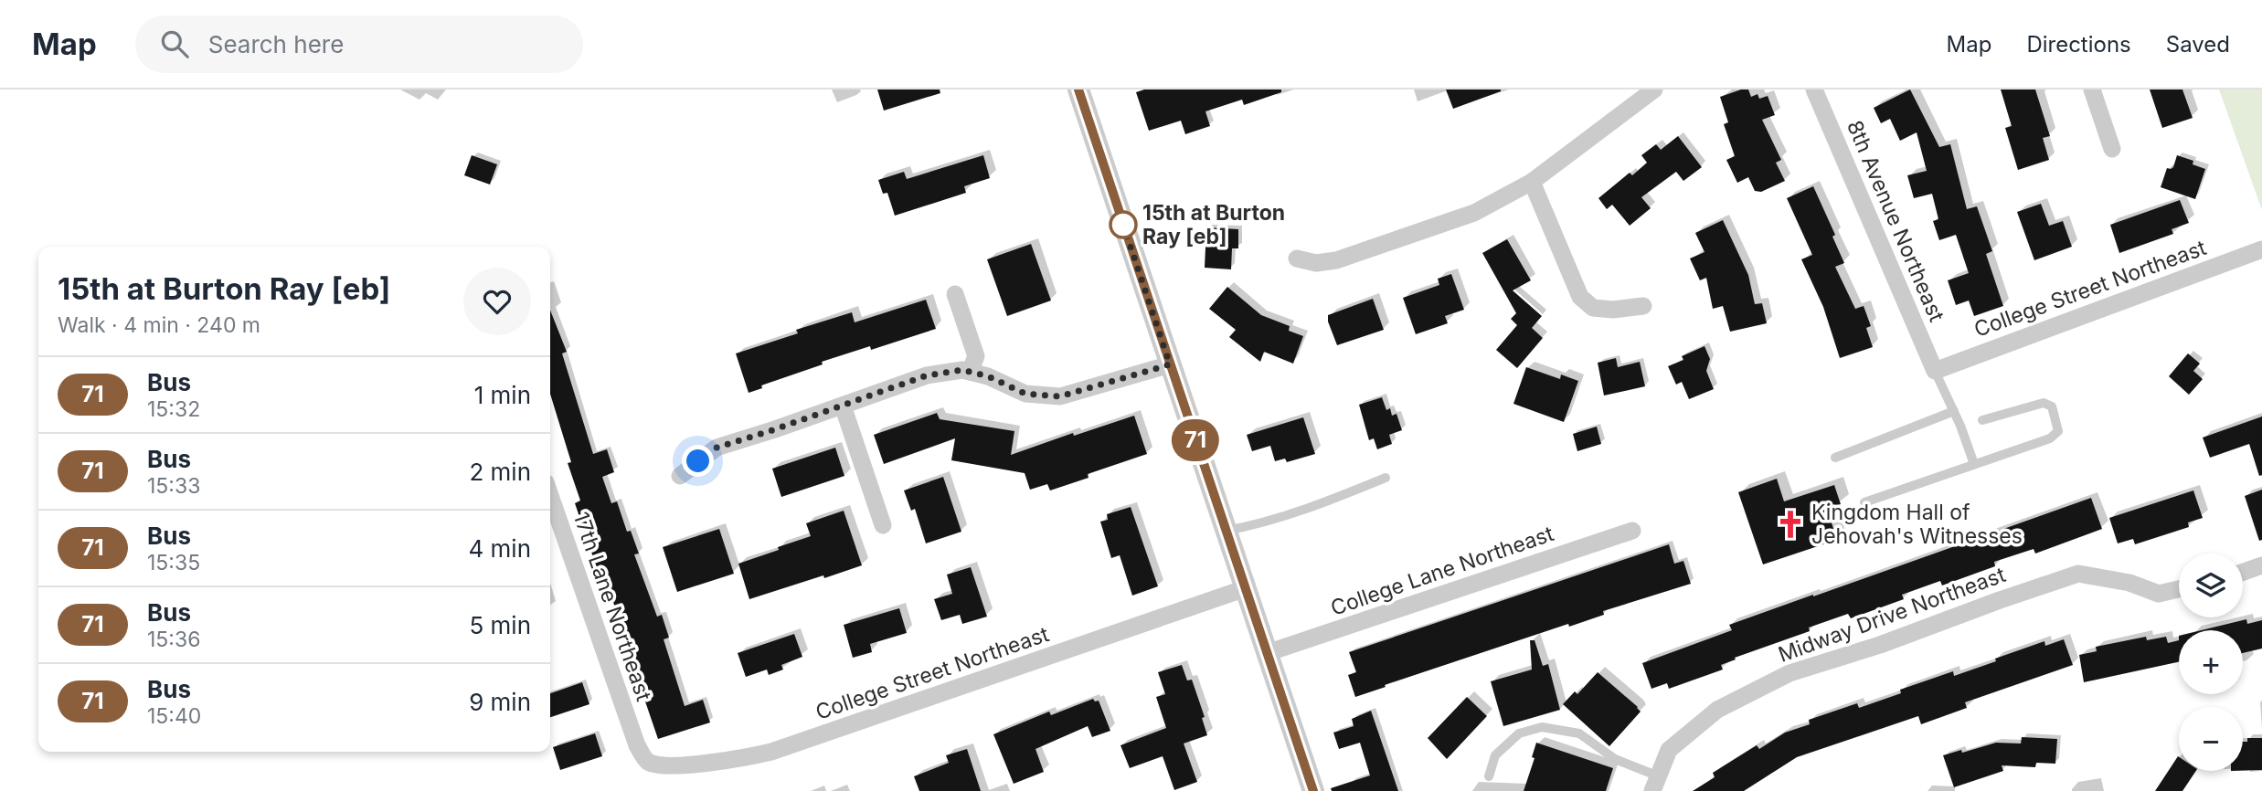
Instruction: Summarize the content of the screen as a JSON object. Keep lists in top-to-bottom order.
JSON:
{
  "streets": {
    "street": [
      "8th Avenue Northeast",
      "College Street Northeast",
      "College Lane Northeast",
      "17th Lane Northeast",
      "Midway Drive Northeast"
    ]
  },
  "crossings": [
    ["8th Avenue Northeast", "College Street Northeast"],
    ["College Street Northeast", "17th Lane Northeast"]
  ],
  "places": {
    "other": ["15th at Burton Ray [eb]"],
    "church": ["Kingdom Hall of Jehovah's Witnesses"]
  },
  "lines": ["bus line 71"],
  "page": {
    "header": "Map",
    "search": "Search here",
    "nav": ["Map", "Directions", "Saved"],
    "on_map": "71",
    "heading": ["15th at Burton Ray [eb]", "Walk · 4 min · 240 m"],
    "list": [
      {
        "mark": "71",
        "name": "Bus",
        "note": "15:32",
        "value": "1 min"
      },
      {
        "mark": "71",
        "name": "Bus",
        "note": "15:33",
        "value": "2 min"
      },
      {
        "mark": "71",
        "name": "Bus",
        "note": "15:35",
        "value": "4 min"
      },
      {
        "mark": "71",
        "name": "Bus",
        "note": "15:36",
        "value": "5 min"
      },
      {
        "mark": "71",
        "name": "Bus",
        "note": "15:40",
        "value": "9 min"
      }
    ],
    "map_buttons": ["+", "−"]
  }
}
